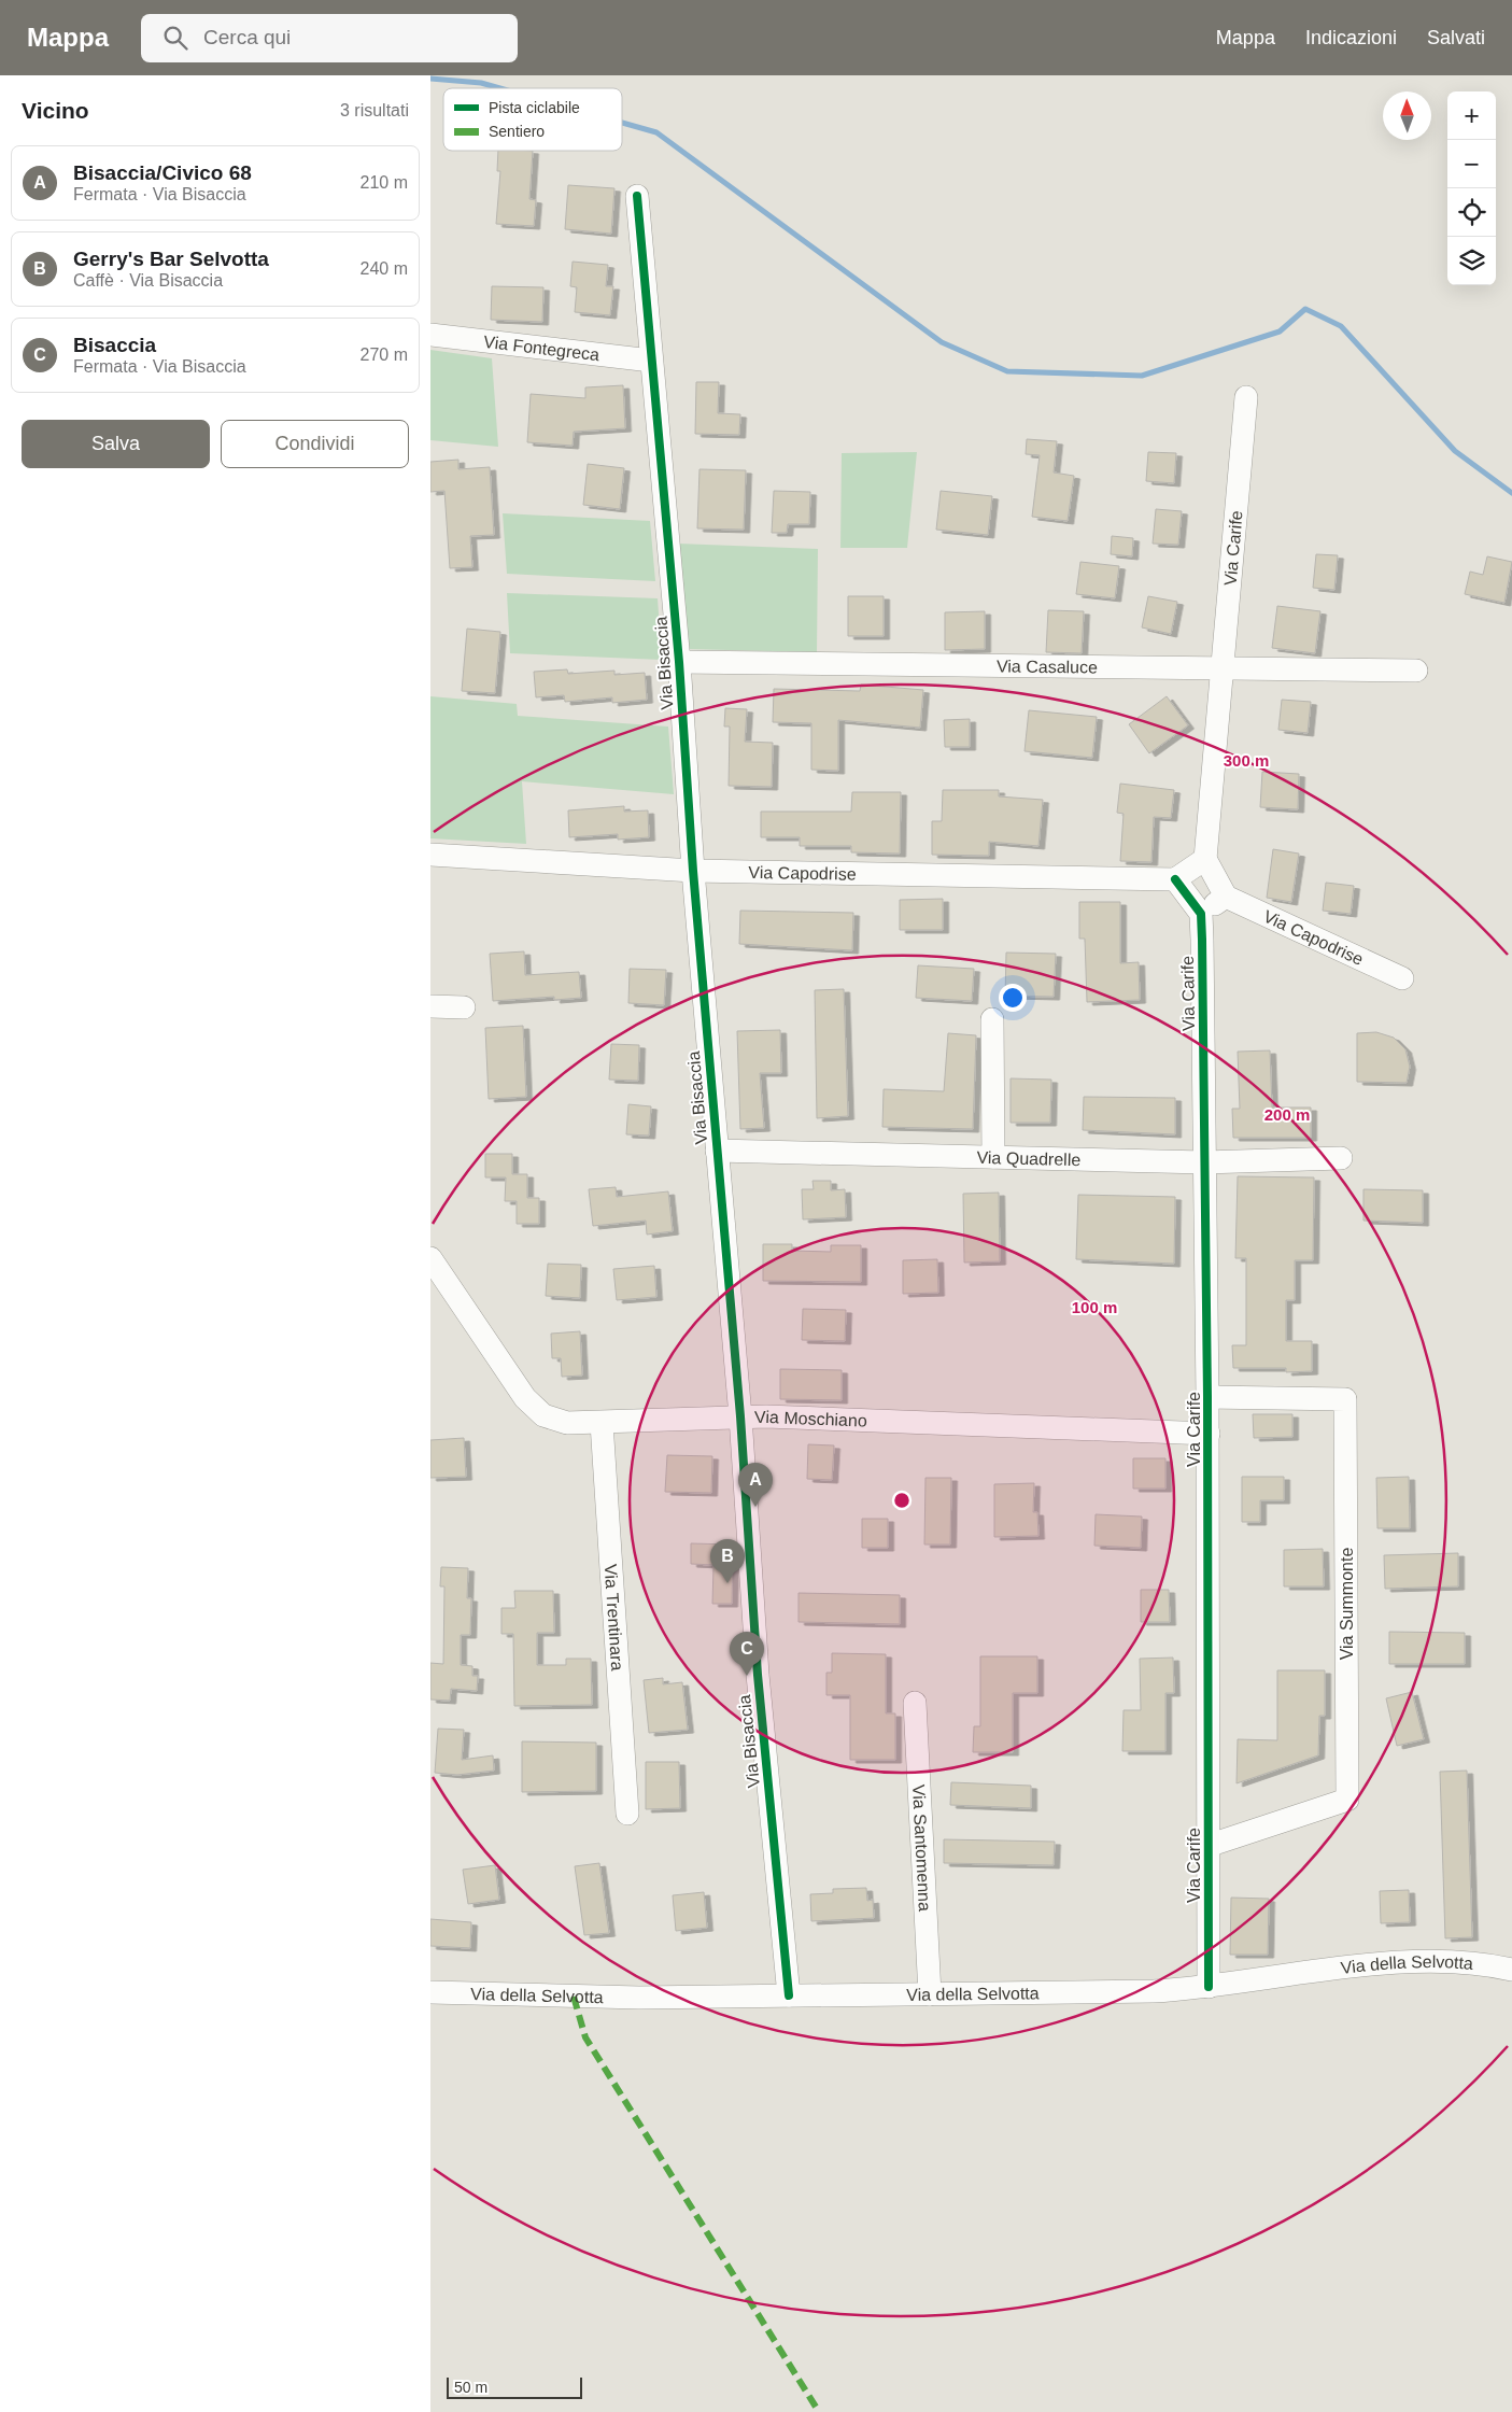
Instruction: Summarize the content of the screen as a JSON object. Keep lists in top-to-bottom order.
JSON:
{
  "streets": {
    "street": [
      "Via Fontegreca",
      "Via Carife",
      "Via Bisaccia",
      "Via Casaluce",
      "Via Capodrise",
      "Via Quadrelle",
      "Via Moschiano",
      "Via Summonte",
      "Via Trentinara",
      "Via Santomenna",
      "Via della Selvotta"
    ]
  },
  "crossings": [
    ["Via Fontegreca", "Via Bisaccia"],
    ["Via Carife", "Via Casaluce"],
    ["Via Carife", "Via Quadrelle"],
    ["Via Carife", "Via Moschiano"],
    ["Via Carife", "Via Summonte"],
    ["Via Carife", "Via della Selvotta"],
    ["Via Bisaccia", "Via Casaluce"],
    ["Via Bisaccia", "Via Capodrise"],
    ["Via Bisaccia", "Via Quadrelle"],
    ["Via Bisaccia", "Via Moschiano"],
    ["Via Bisaccia", "Via della Selvotta"],
    ["Via Moschiano", "Via Trentinara"],
    ["Via Santomenna", "Via della Selvotta"]
  ],
  "legend": ["Pista ciclabile", "Sentiero"],
  "scale_bar": "50 m",
  "north": "top",
  "page": {
    "header": "Mappa",
    "search": "Cerca qui",
    "nav": ["Mappa", "Indicazioni", "Salvati"],
    "heading": ["Vicino", "3 risultati"],
    "map_buttons": ["+", "−"],
    "list": [
      {
        "mark": "A",
        "name": "Bisaccia/Civico 68",
        "note": "Fermata · Via Bisaccia",
        "value": "210 m"
      },
      {
        "mark": "B",
        "name": "Gerry's Bar Selvotta",
        "note": "Caffè · Via Bisaccia",
        "value": "240 m"
      },
      {
        "mark": "C",
        "name": "Bisaccia",
        "note": "Fermata · Via Bisaccia",
        "value": "270 m"
      }
    ],
    "buttons": ["Salva", "Condividi"],
    "pins": ["A", "B", "C"],
    "scale": "50 m"
  },
  "rings": ["300 m", "200 m", "100 m"]
}
